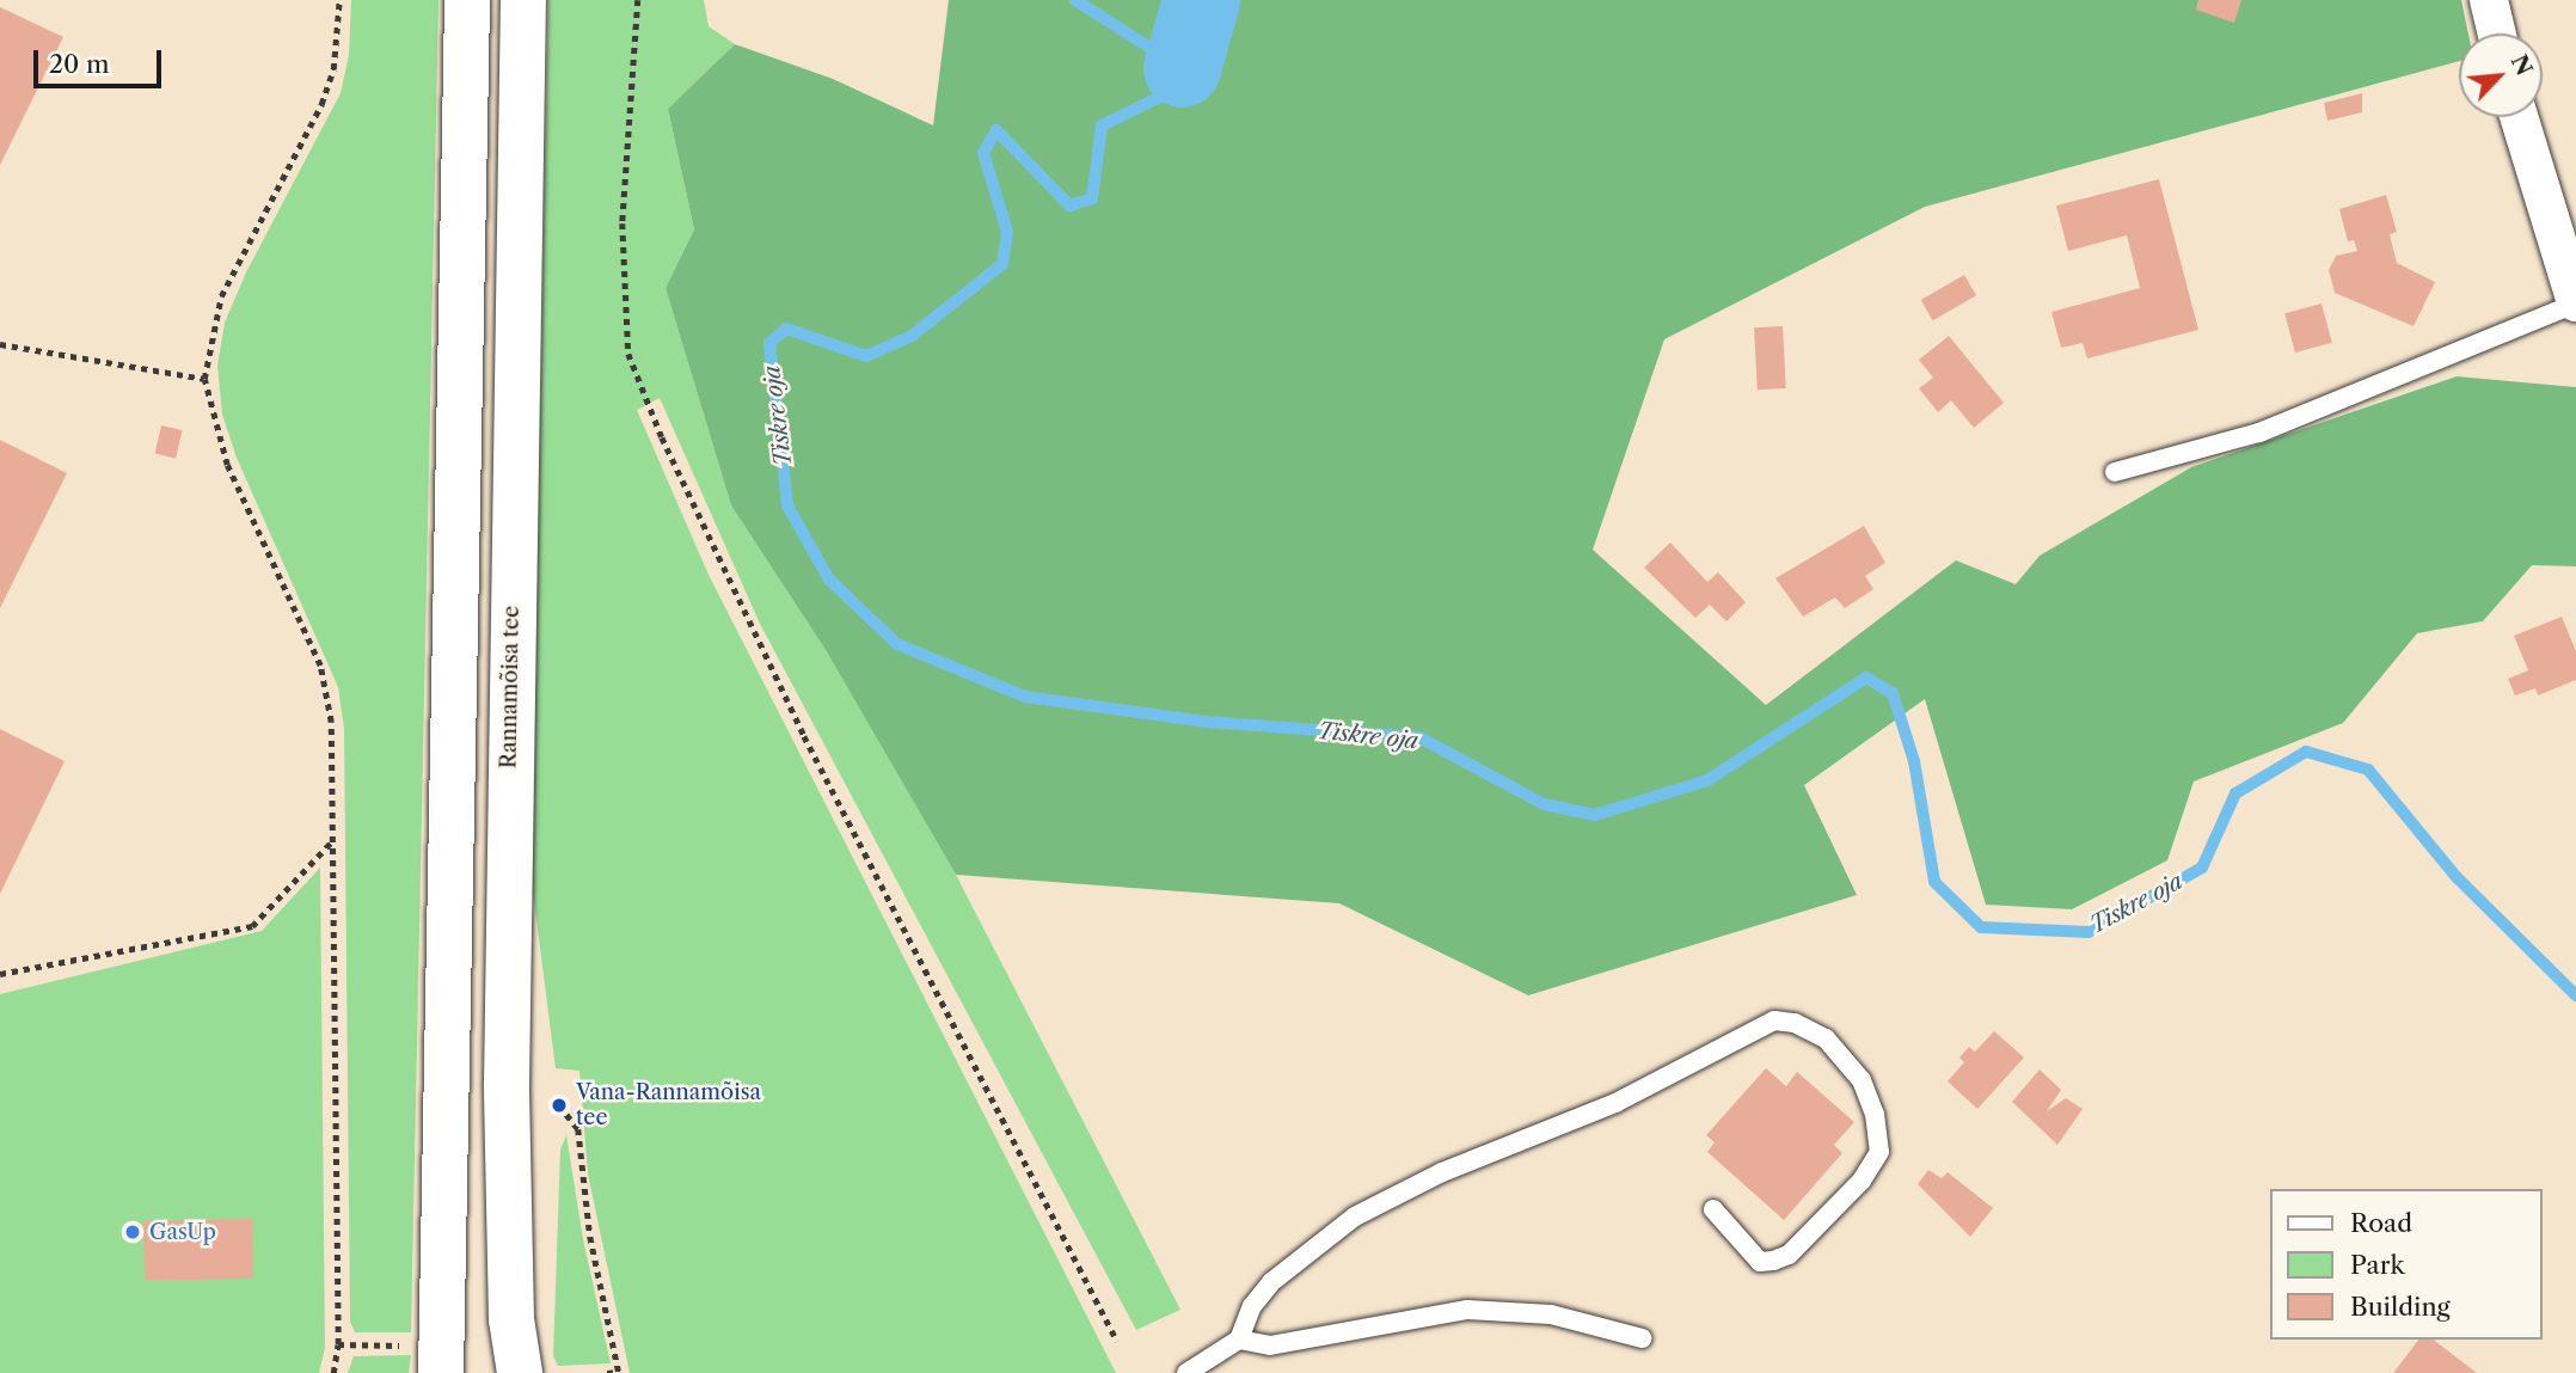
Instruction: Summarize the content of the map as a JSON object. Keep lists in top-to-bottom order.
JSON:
{
  "streets": {
    "street": ["Rannamõisa tee"]
  },
  "water": ["Tiskre oja"],
  "places": ["Vana-Rannamõisa tee", "GasUp"],
  "legend": ["Road", "Park", "Building"],
  "scale_bar": "20 m",
  "north": "top right"
}
